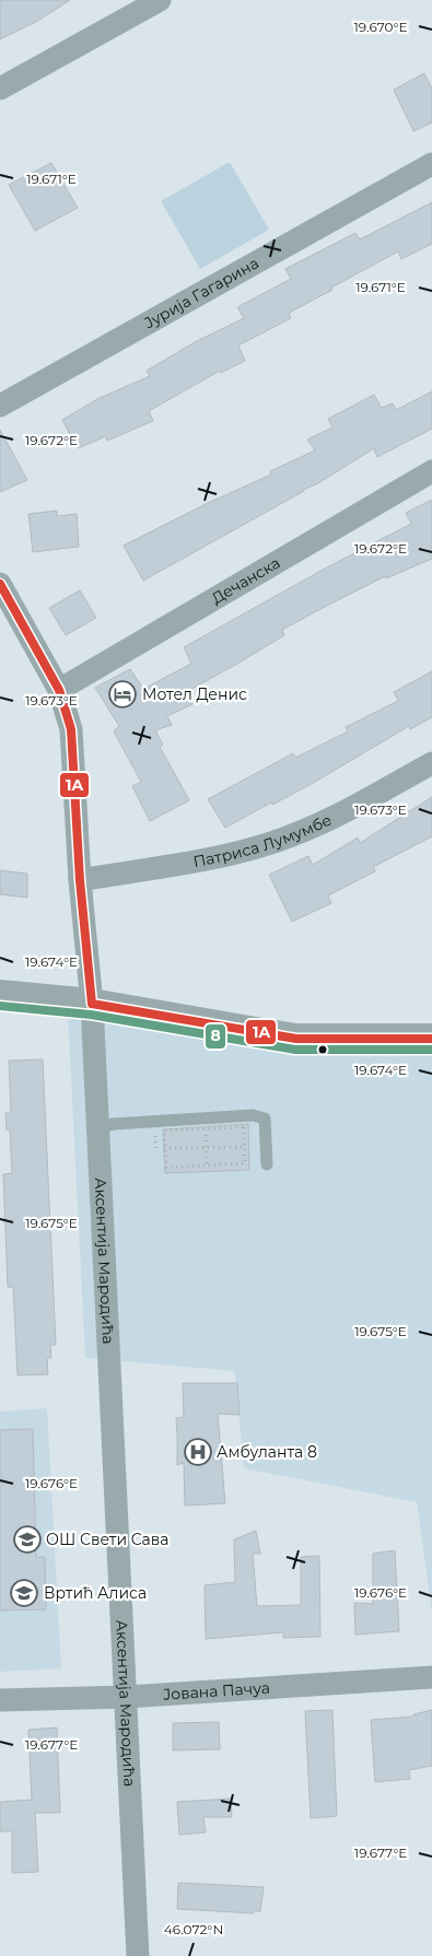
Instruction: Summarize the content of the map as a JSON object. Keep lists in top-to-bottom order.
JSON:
{
  "streets": {
    "street": [
      "Јурија Гагарина",
      "Дечанска",
      "Патриса Лумумбе",
      "Аксентија Мародића",
      "Јована Пачуа"
    ]
  },
  "crossings": [
    ["Дечанска", "Аксентија Мародића"],
    ["Патриса Лумумбе", "Аксентија Мародића"],
    ["Аксентија Мародића", "Јована Пачуа"]
  ],
  "places": {
    "hotel": ["Мотел Денис"],
    "hospital": ["Амбуланта 8"],
    "school or university": ["ОШ Свети Сава", "Вртић Алиса"]
  },
  "lines": ["transit line 1A", "transit line 8"],
  "coordinates": [
    "19.670°E",
    "19.671°E",
    "19.672°E",
    "19.673°E",
    "19.674°E",
    "19.675°E",
    "19.676°E",
    "19.677°E",
    "46.072°N"
  ]
}
